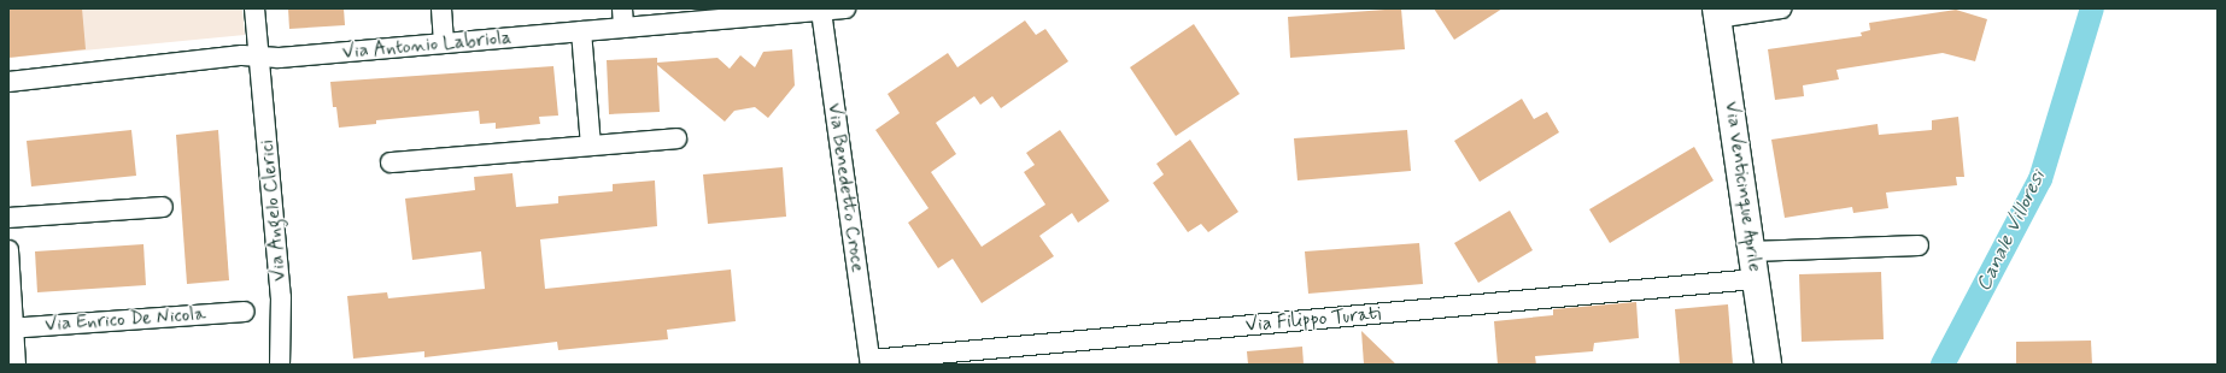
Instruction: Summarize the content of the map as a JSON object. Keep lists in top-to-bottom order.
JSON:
{
  "streets": {
    "street": [
      "Via Antonio Labriola",
      "Via Venticinque Aprile",
      "Via Benedetto Croce",
      "Via Angelo Clerici",
      "Via Enrico De Nicola",
      "Via Filippo Turati"
    ]
  },
  "crossings": [
    ["Via Antonio Labriola", "Via Benedetto Croce"],
    ["Via Antonio Labriola", "Via Angelo Clerici"],
    ["Via Venticinque Aprile", "Via Filippo Turati"],
    ["Via Benedetto Croce", "Via Filippo Turati"]
  ],
  "water": ["Canale Villoresi"]
}
